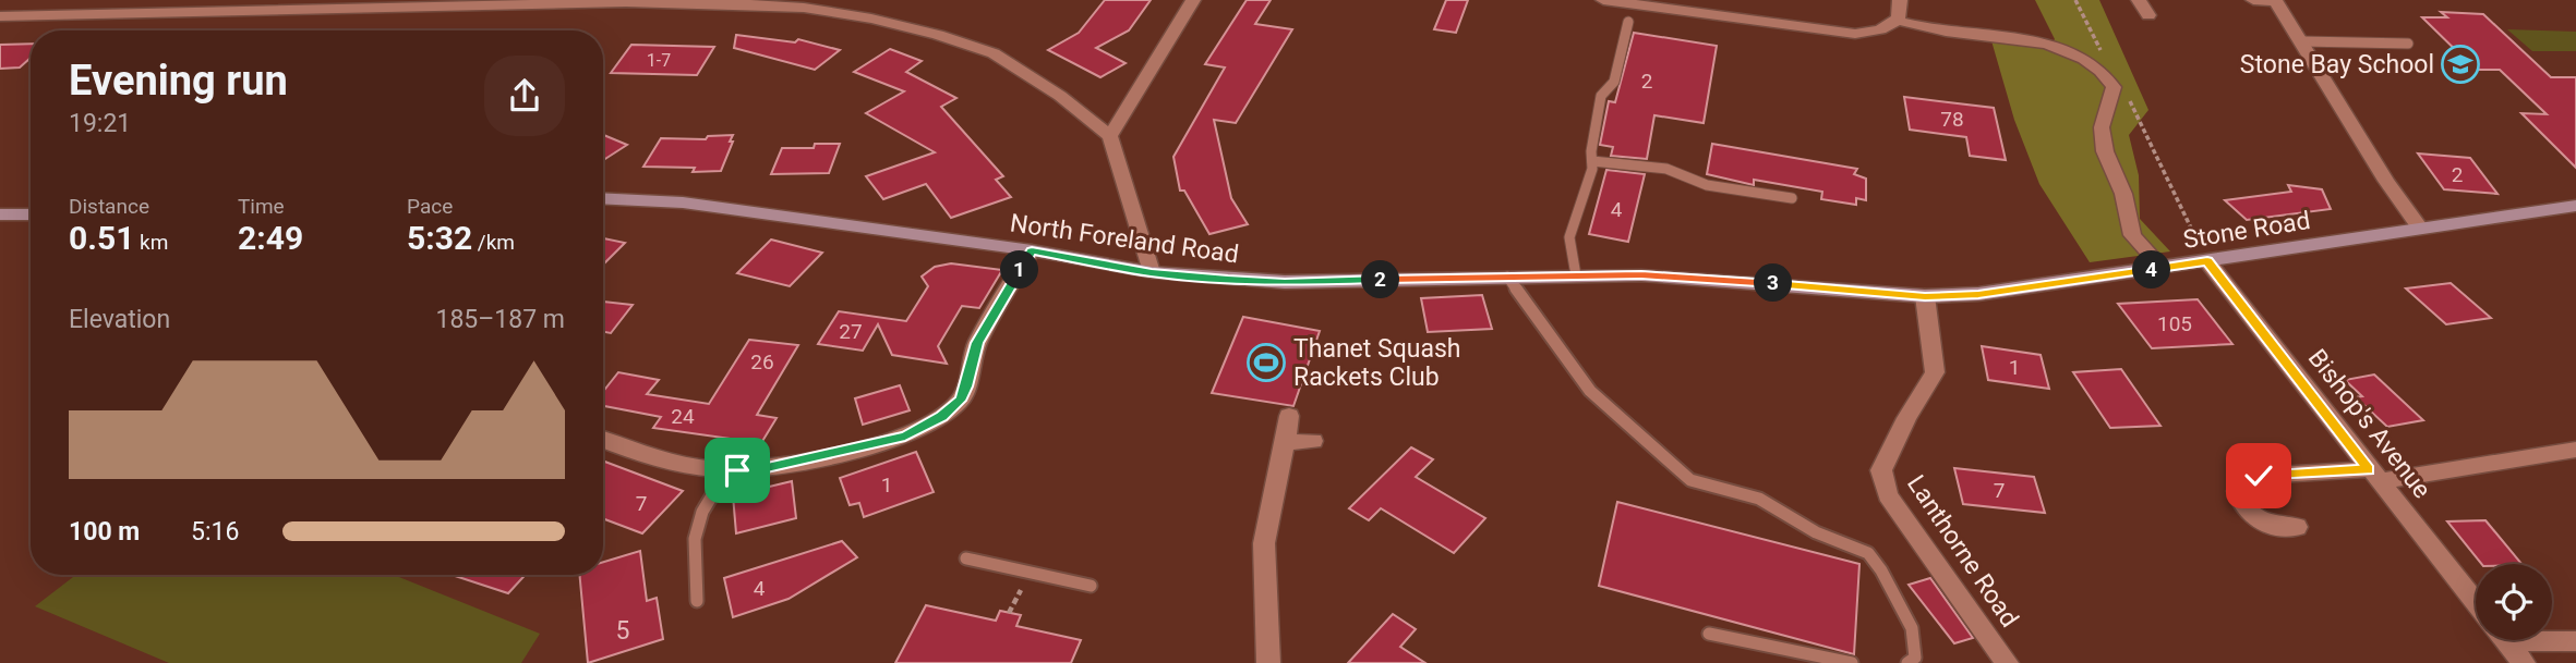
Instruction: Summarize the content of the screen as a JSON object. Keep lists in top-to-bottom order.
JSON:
{
  "streets": {
    "main road": ["Stone Road", "North Foreland Road"],
    "street": ["Bishop's Avenue", "Lanthorne Road"]
  },
  "crossings": [
    ["Stone Road", "North Foreland Road"],
    ["Stone Road", "Bishop's Avenue"],
    ["Stone Road", "Lanthorne Road"],
    ["North Foreland Road", "Lanthorne Road"]
  ],
  "places": {
    "school or university": ["Stone Bay School"],
    "sports": ["Thanet Squash Rackets Club"]
  },
  "house_numbers": [
    "1-7",
    "2",
    "78",
    "2",
    "4",
    "105",
    "27",
    "26",
    "1",
    "24",
    "1",
    "7",
    "7",
    "4",
    "5"
  ],
  "page": {
    "heading": ["Evening run", "19:21"],
    "stats": [
      ["Distance", "0.51 km"],
      ["Time", "2:49"],
      ["Pace", "5:32 /km"]
    ],
    "pins": [
      "1",
      "4",
      "2",
      "3"
    ],
    "chart": ["Elevation", "185–187 m"],
    "list": [
      {
        "name": "100 m",
        "note": "5:16"
      }
    ]
  }
}
